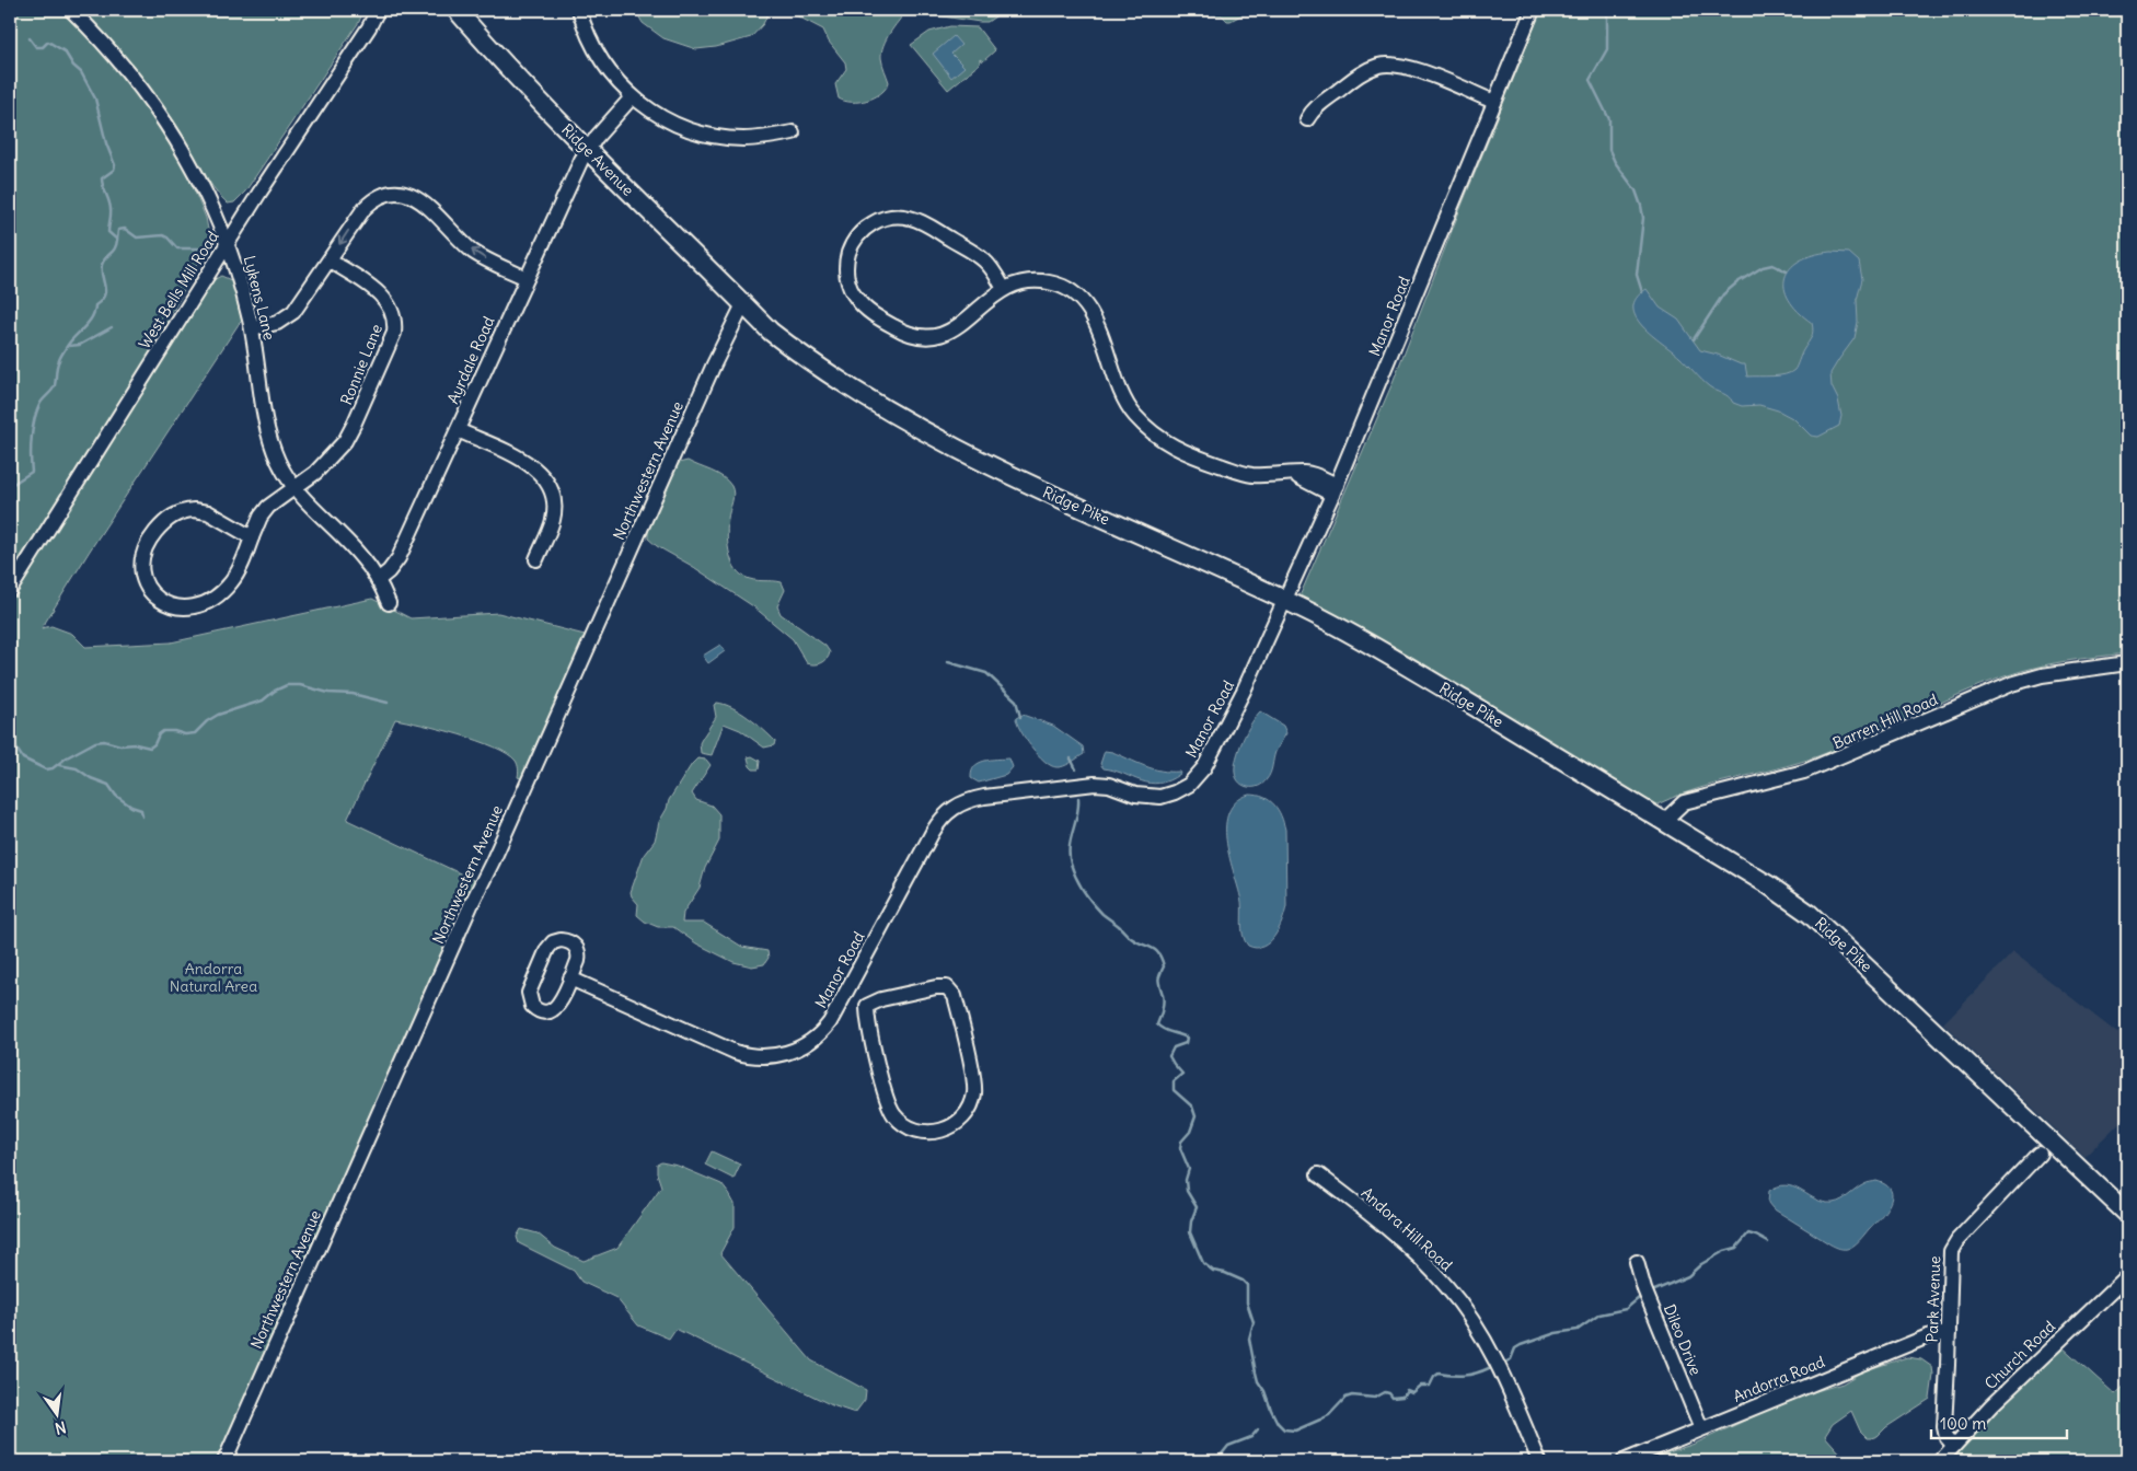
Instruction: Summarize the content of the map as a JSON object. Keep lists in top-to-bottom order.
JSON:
{
  "streets": {
    "main road": ["Ridge Avenue", "Ridge Pike"],
    "street": [
      "West Bells Mill Road",
      "Lykens Lane",
      "Manor Road",
      "Ayrdale Road",
      "Ronnie Lane",
      "Northwestern Avenue",
      "Barren Hill Road",
      "Andora Hill Road",
      "Park Avenue",
      "Dileo Drive",
      "Church Road",
      "Andorra Road"
    ]
  },
  "crossings": [
    ["Ridge Avenue", "Ayrdale Road"],
    ["Ridge Avenue", "Northwestern Avenue"],
    ["Ridge Avenue", "Ridge Pike"],
    ["West Bells Mill Road", "Lykens Lane"],
    ["Lykens Lane", "Ayrdale Road"],
    ["Lykens Lane", "Ronnie Lane"],
    ["Manor Road", "Ridge Pike"],
    ["Northwestern Avenue", "Ridge Pike"],
    ["Ridge Pike", "Barren Hill Road"],
    ["Park Avenue", "Church Road"],
    ["Park Avenue", "Andorra Road"],
    ["Dileo Drive", "Andorra Road"]
  ],
  "parks": ["Andorra Natural Area"],
  "scale_bar": "100 m",
  "north": "bottom"
}
